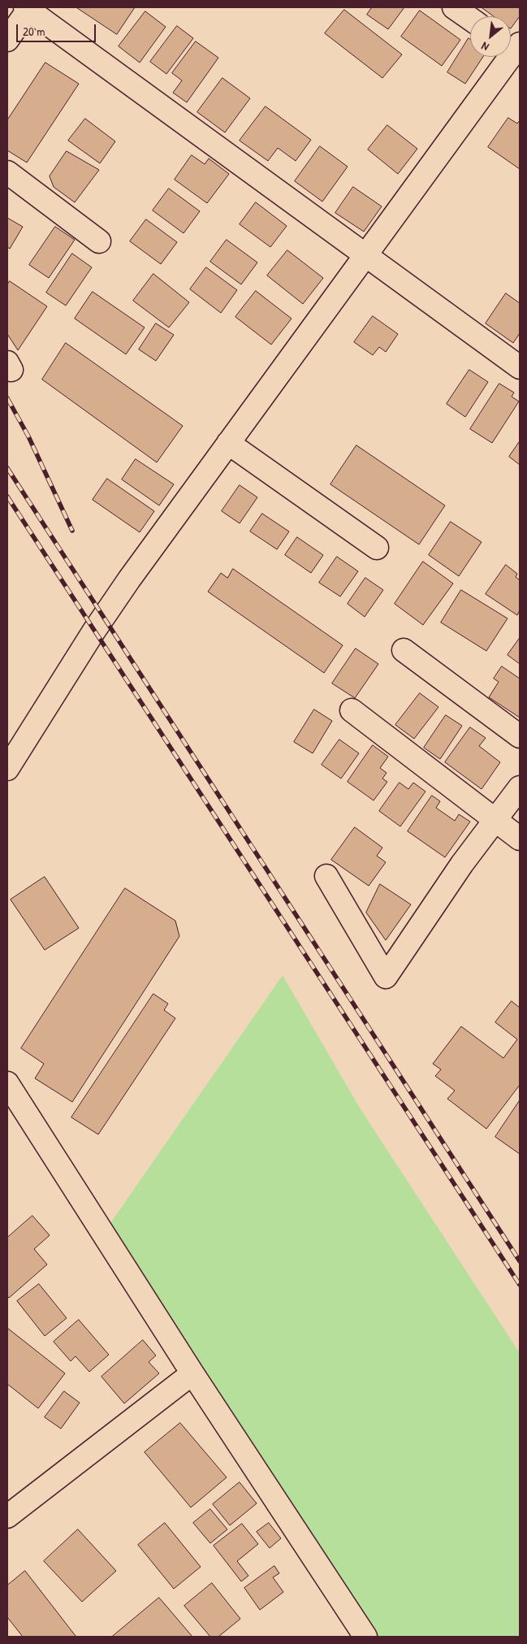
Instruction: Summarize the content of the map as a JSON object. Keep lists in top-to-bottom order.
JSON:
{
  "scale_bar": "20 m",
  "north": "bottom left"
}
